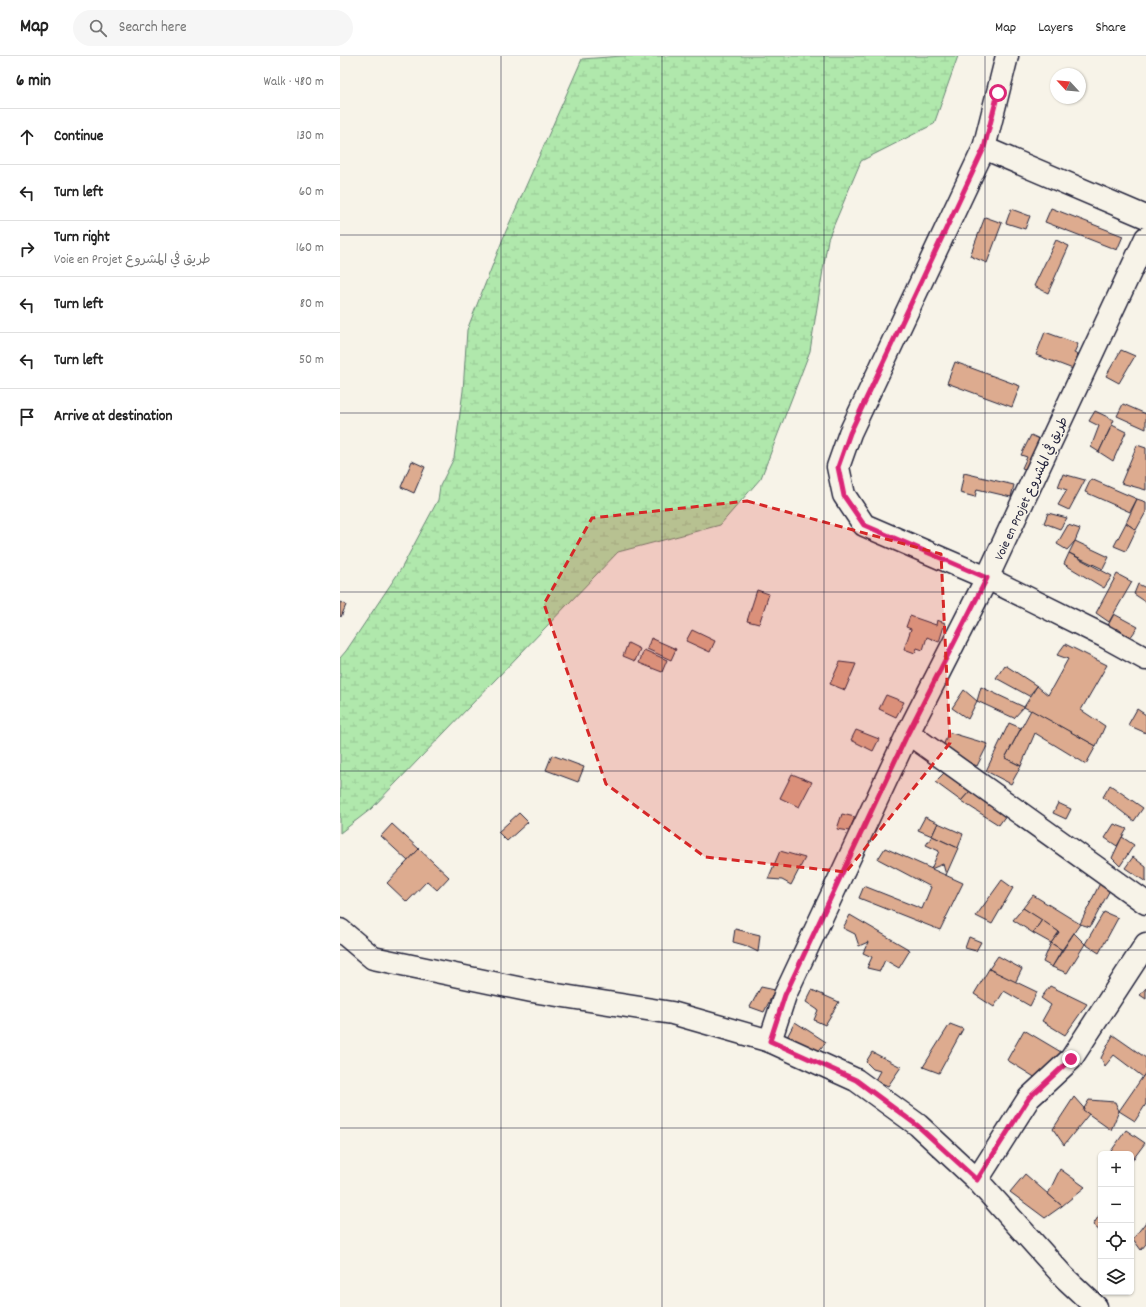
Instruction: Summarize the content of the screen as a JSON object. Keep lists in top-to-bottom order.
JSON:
{
  "streets": {
    "street": ["Voie en Projet طريق في المشروع"]
  },
  "north": "top left",
  "page": {
    "header": "Map",
    "search": "Search here",
    "nav": ["Map", "Layers", "Share"],
    "heading": ["6 min", "Walk · 480 m"],
    "list": [
      ["Continue", "130 m"],
      ["Turn left", "60 m"],
      ["Turn right", "Voie en Projet طريق في المشروع", "160 m"],
      ["Turn left", "80 m"],
      ["Turn left", "50 m"],
      "Arrive at destination"
    ],
    "map_buttons": ["+", "−"]
  }
}
